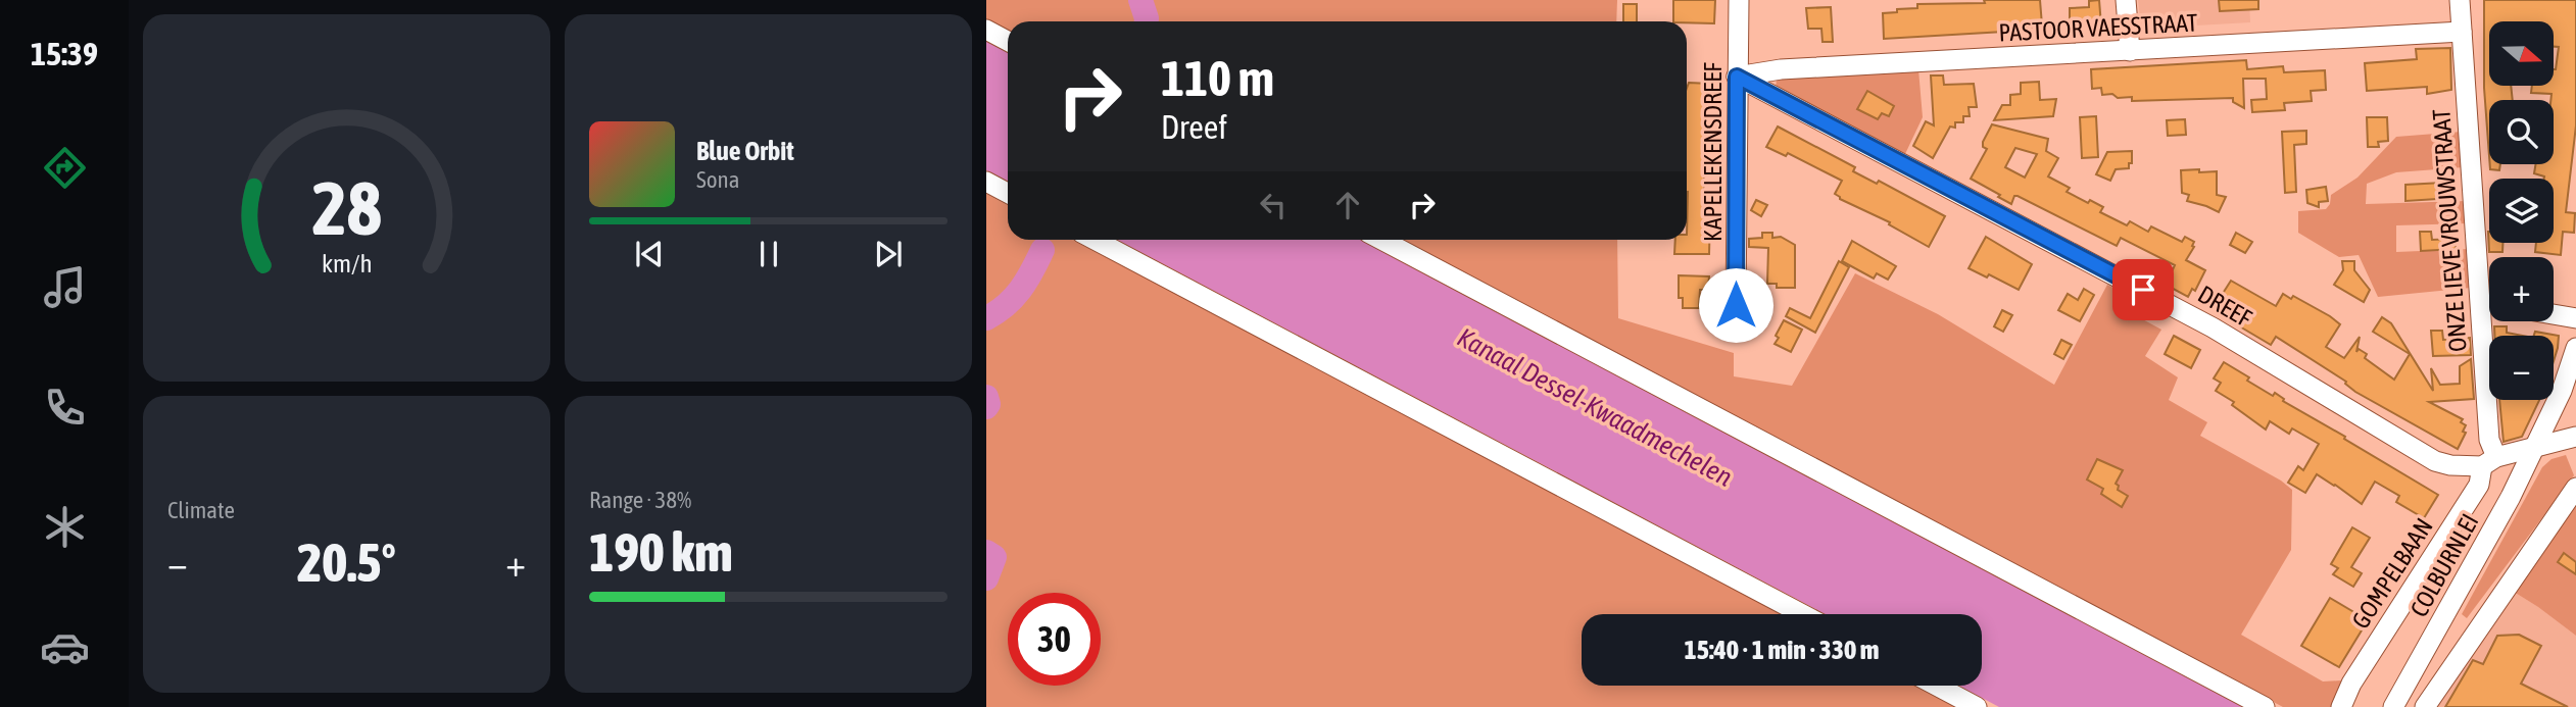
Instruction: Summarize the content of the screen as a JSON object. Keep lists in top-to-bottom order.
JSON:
{
  "streets": {
    "street": [
      "PASTOOR VAESSTRAAT",
      "KAPELLEKENSDREEF",
      "ONZE LIEVE VROUWSTRAAT",
      "DREEF",
      "COLBURNLEI",
      "GOMPELBAAN"
    ]
  },
  "crossings": [
    ["PASTOOR VAESSTRAAT", "KAPELLEKENSDREEF"],
    ["PASTOOR VAESSTRAAT", "ONZE LIEVE VROUWSTRAAT"],
    ["PASTOOR VAESSTRAAT", "DREEF"],
    ["KAPELLEKENSDREEF", "DREEF"],
    ["ONZE LIEVE VROUWSTRAAT", "DREEF"],
    ["ONZE LIEVE VROUWSTRAAT", "GOMPELBAAN"],
    ["DREEF", "COLBURNLEI"],
    ["DREEF", "GOMPELBAAN"]
  ],
  "water": ["Kanaal Dessel-Kwaadmechelen"],
  "north": "right",
  "page": {
    "tabs": "15:39",
    "map_buttons": ["+", "−"],
    "turn": ["110 m", "Dreef"],
    "song": ["Blue Orbit", "Sona"],
    "tile": [
      "Climate",
      ["Range · 38%", "190 km"]
    ],
    "heat": ["−", "20.5°", "+"],
    "limit": "30",
    "trip": "15:40 · 1 min · 330 m",
    "gauge": ["28", "km/h"]
  }
}
